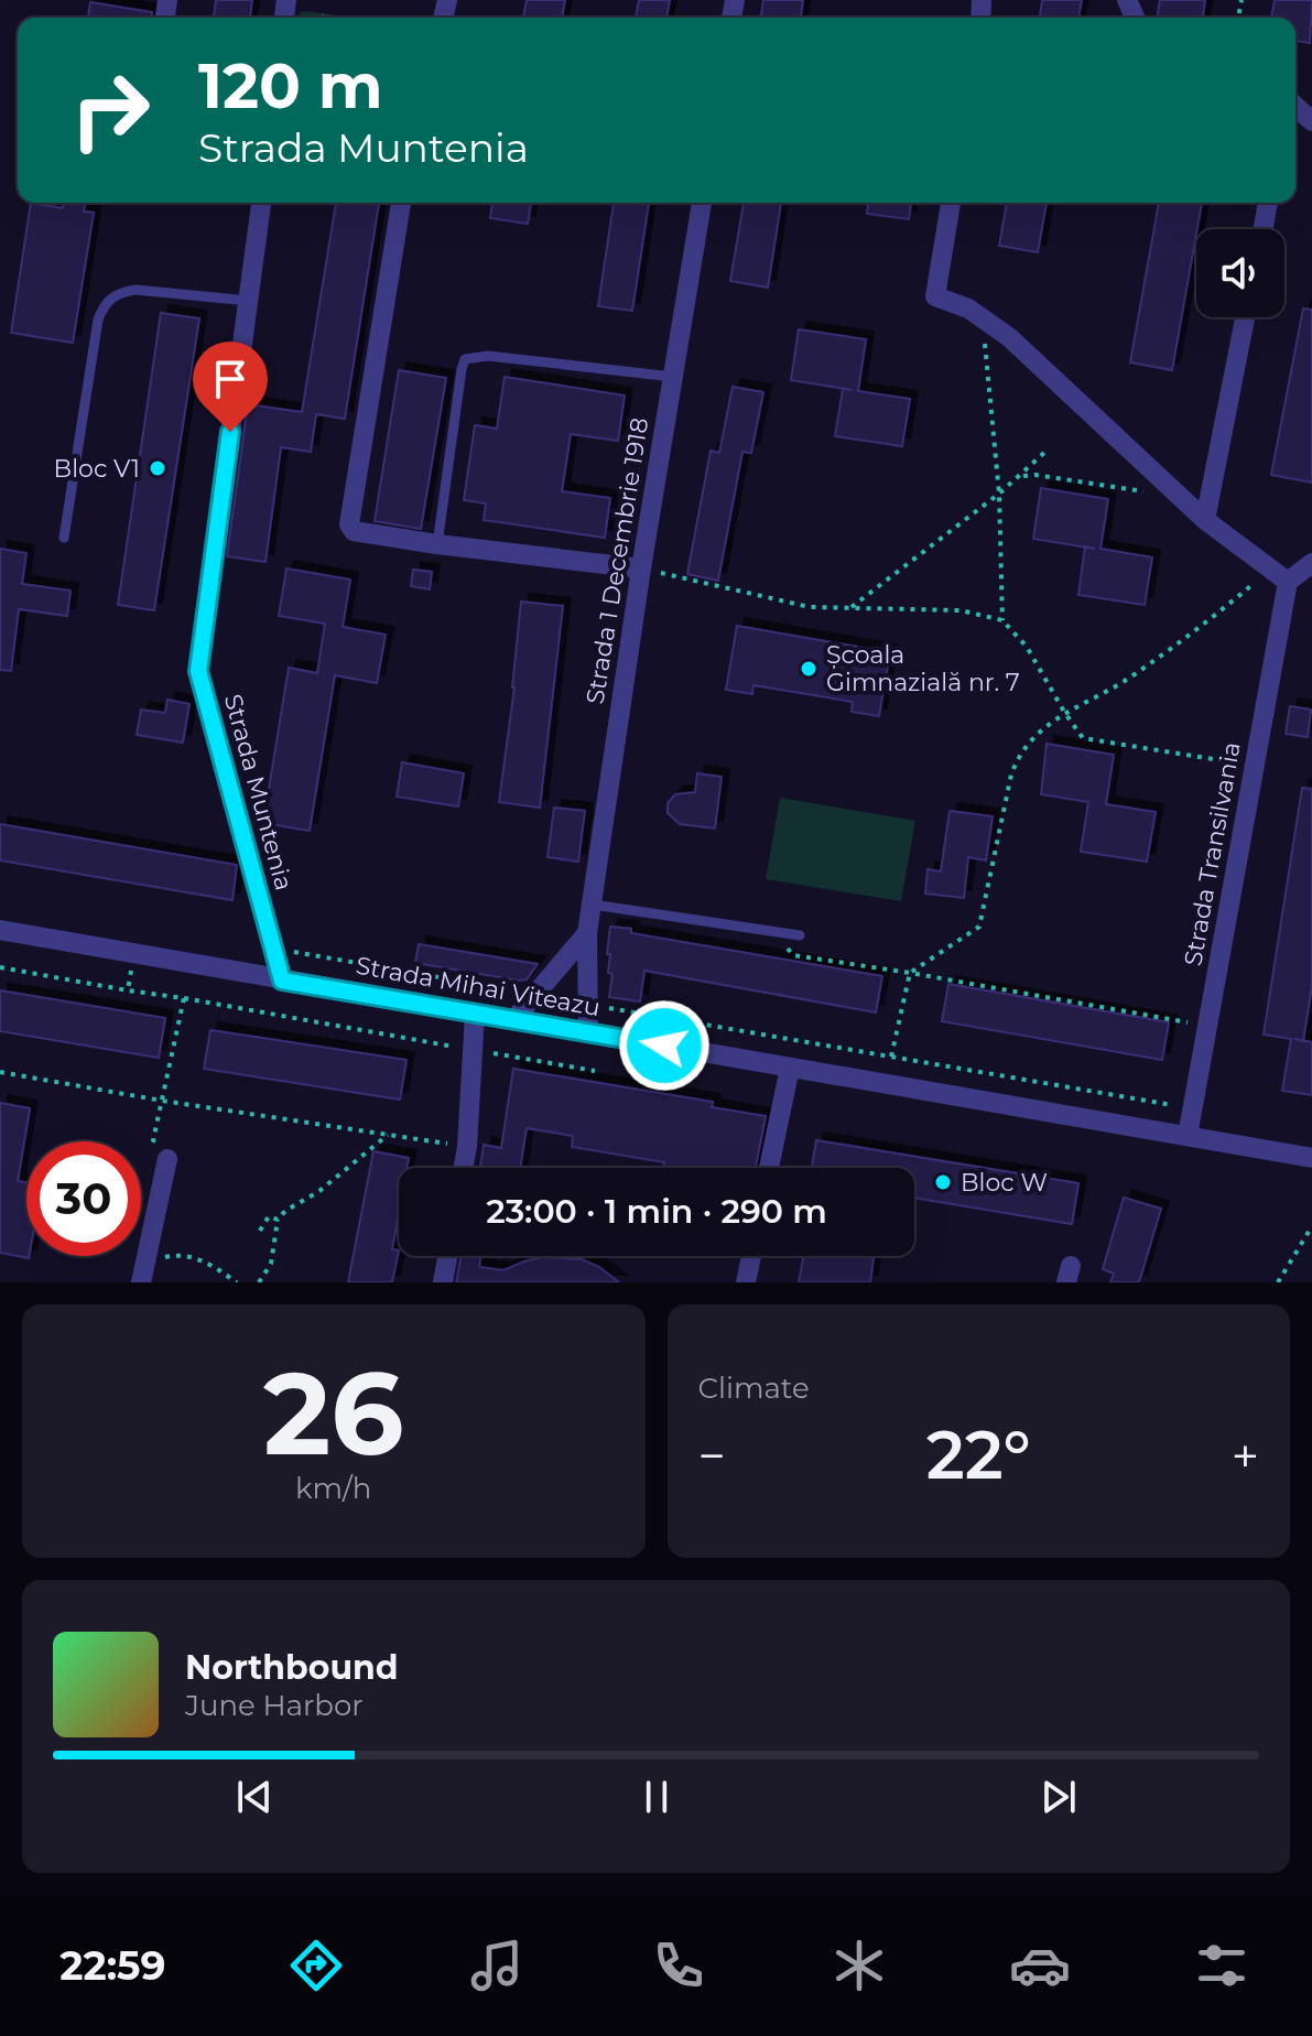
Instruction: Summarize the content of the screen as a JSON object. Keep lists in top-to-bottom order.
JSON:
{
  "streets": {
    "street": [
      "Strada 1 Decembrie 1918",
      "Strada Muntenia",
      "Strada Transilvania",
      "Strada Mihai Viteazu"
    ]
  },
  "crossings": [
    ["Strada 1 Decembrie 1918", "Strada Mihai Viteazu"],
    ["Strada Muntenia", "Strada Mihai Viteazu"],
    ["Strada Transilvania", "Strada Mihai Viteazu"]
  ],
  "places": ["Bloc V1", "Școala Gimnazială nr. 7", "Bloc W"],
  "page": {
    "turn": ["120 m", "Strada Muntenia"],
    "limit": "30",
    "trip": "23:00 · 1 min · 290 m",
    "tile": [
      ["26", "km/h"],
      "Climate"
    ],
    "heat": ["−", "22°", "+"],
    "song": ["Northbound", "June Harbor"],
    "tabs": "22:59"
  }
}
